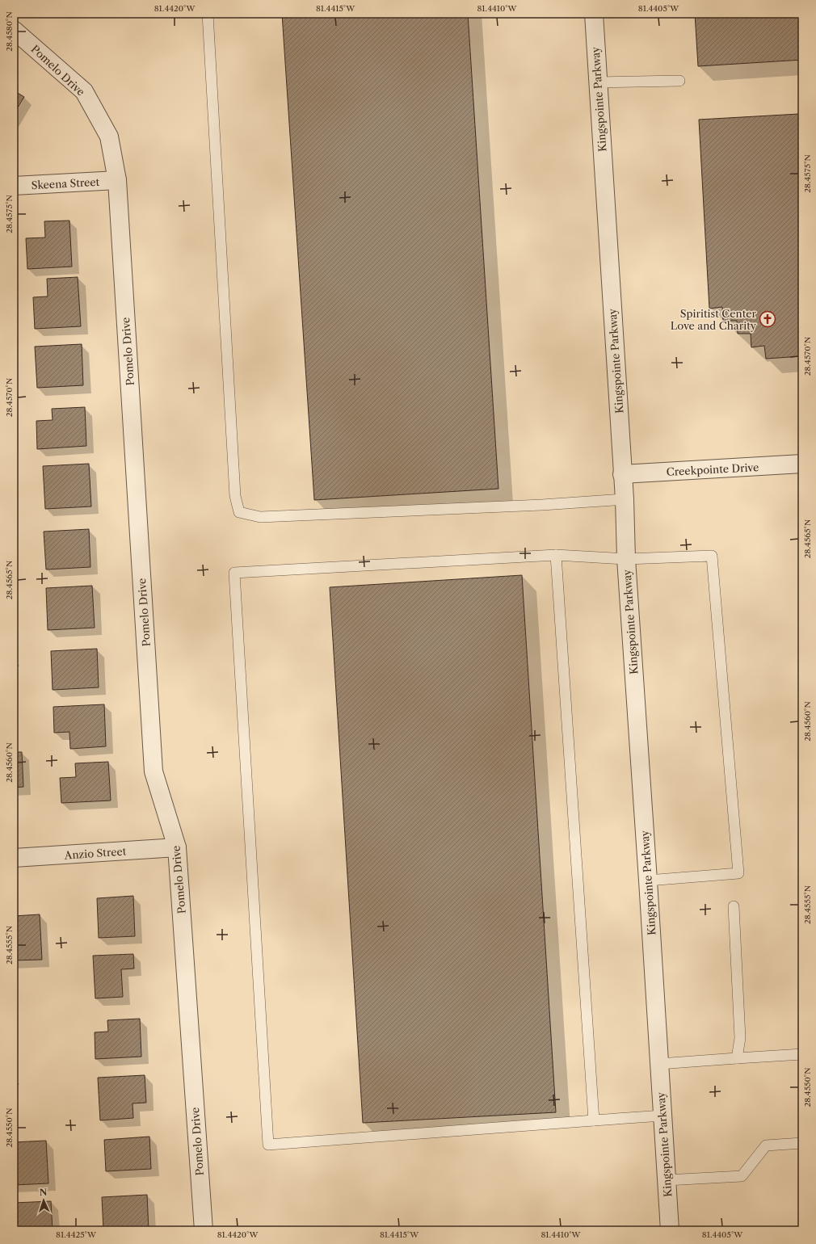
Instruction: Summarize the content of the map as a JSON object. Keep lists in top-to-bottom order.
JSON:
{
  "streets": {
    "street": [
      "Pomelo Drive",
      "Kingspointe Parkway",
      "Skeena Street",
      "Creekpointe Drive",
      "Anzio Street"
    ]
  },
  "crossings": [
    ["Pomelo Drive", "Skeena Street"],
    ["Pomelo Drive", "Anzio Street"],
    ["Kingspointe Parkway", "Creekpointe Drive"]
  ],
  "places": {
    "church": ["Spiritist Center Love and Charity"]
  },
  "north": "top",
  "coordinates": [
    "81.4420°W",
    "81.4415°W",
    "81.4410°W",
    "81.4405°W",
    "28.4580°N",
    "28.4575°N",
    "28.4570°N",
    "28.4565°N",
    "28.4560°N",
    "28.4555°N",
    "28.4550°N",
    "81.4425°W"
  ]
}
